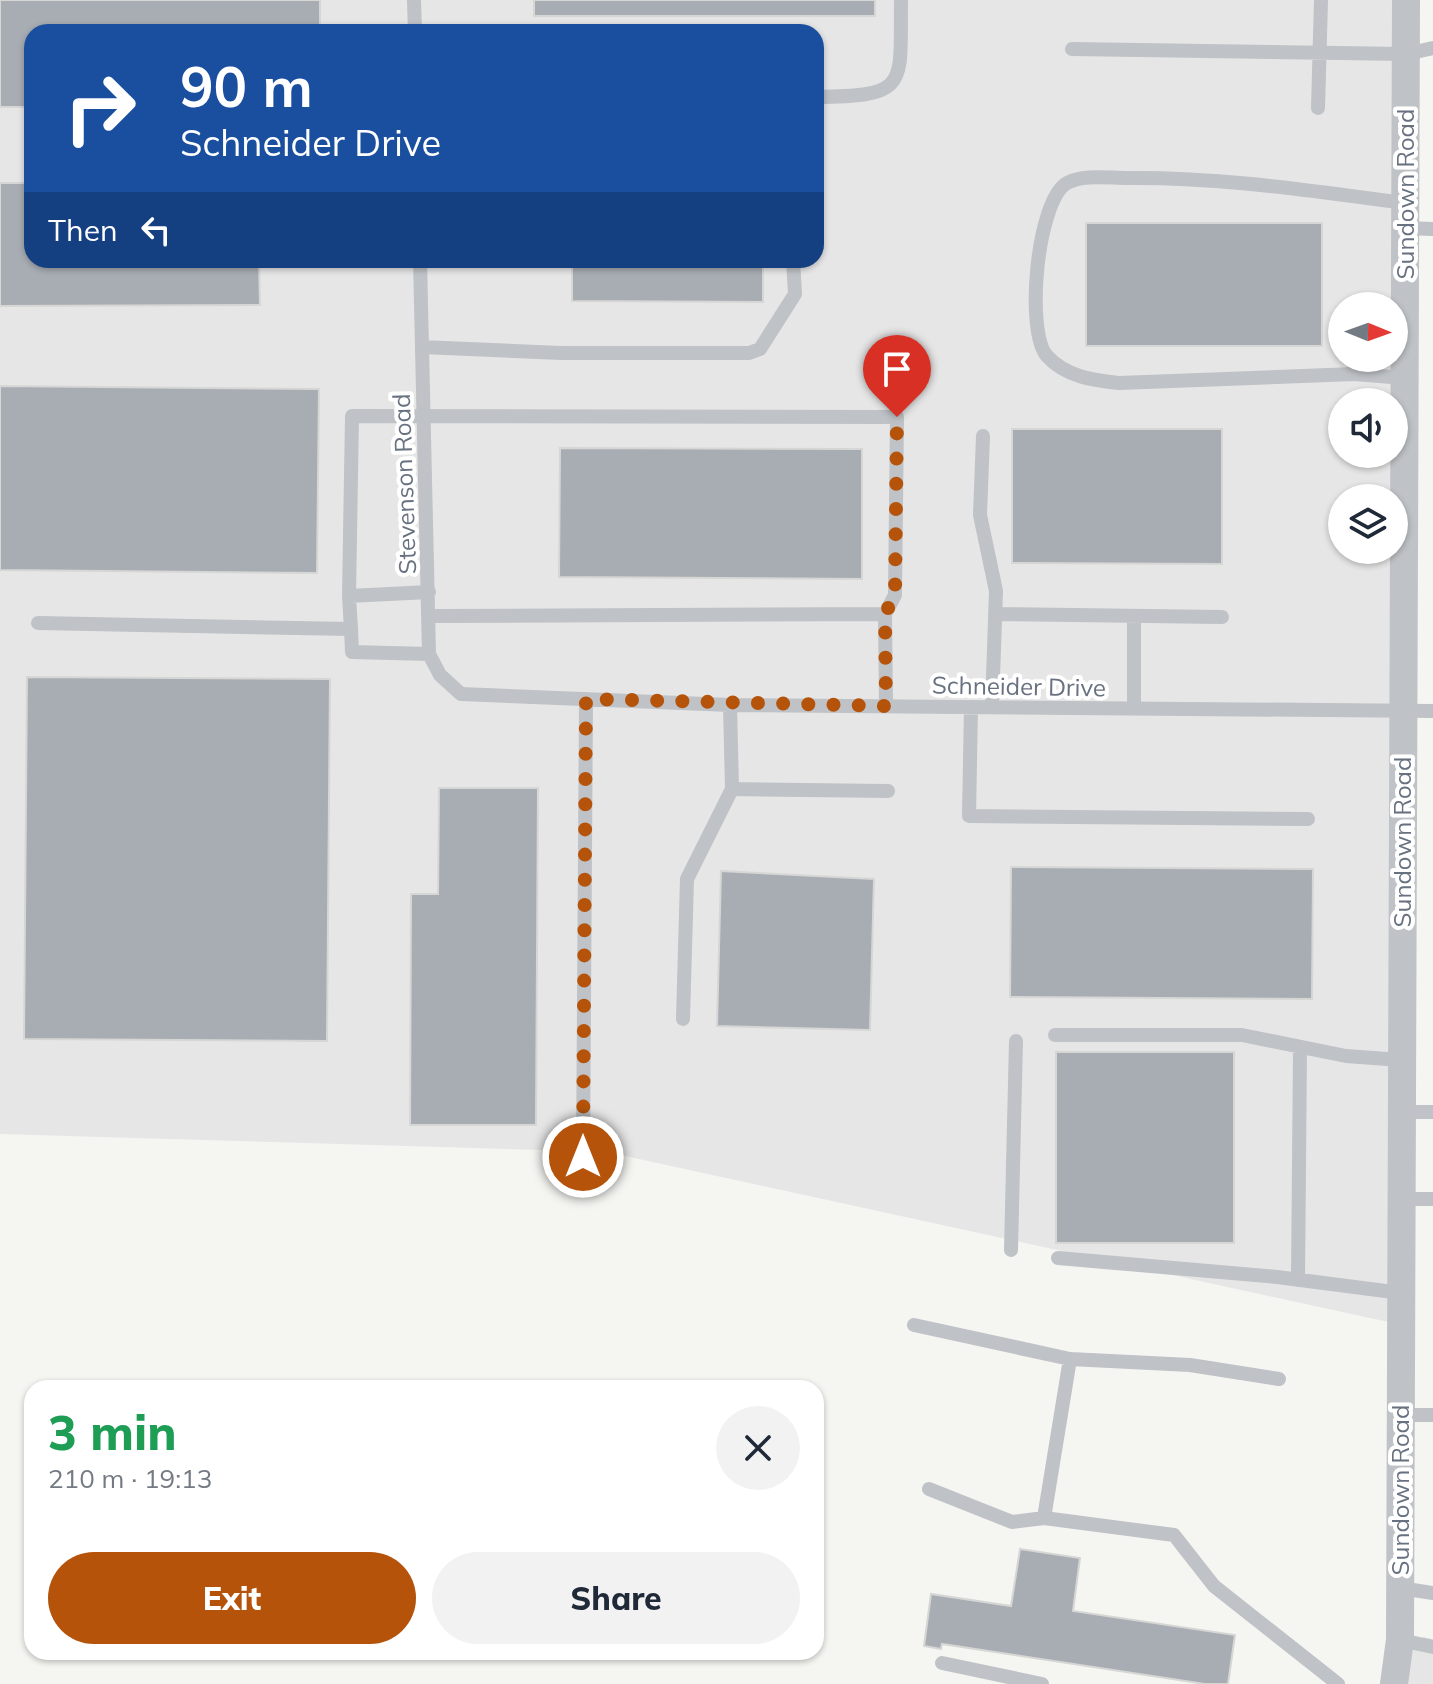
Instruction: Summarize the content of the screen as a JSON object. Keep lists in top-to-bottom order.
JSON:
{
  "streets": {
    "street": ["Sundown Road"],
    "lane": ["Stevenson Road", "Schneider Drive"]
  },
  "crossings": [
    ["Sundown Road", "Schneider Drive"],
    ["Stevenson Road", "Schneider Drive"]
  ],
  "north": "right",
  "page": {
    "turn": ["90 m", "Schneider Drive"],
    "then": "Then",
    "heading": ["3 min", "210 m · 19:13"],
    "buttons": ["Exit", "Share"]
  }
}
